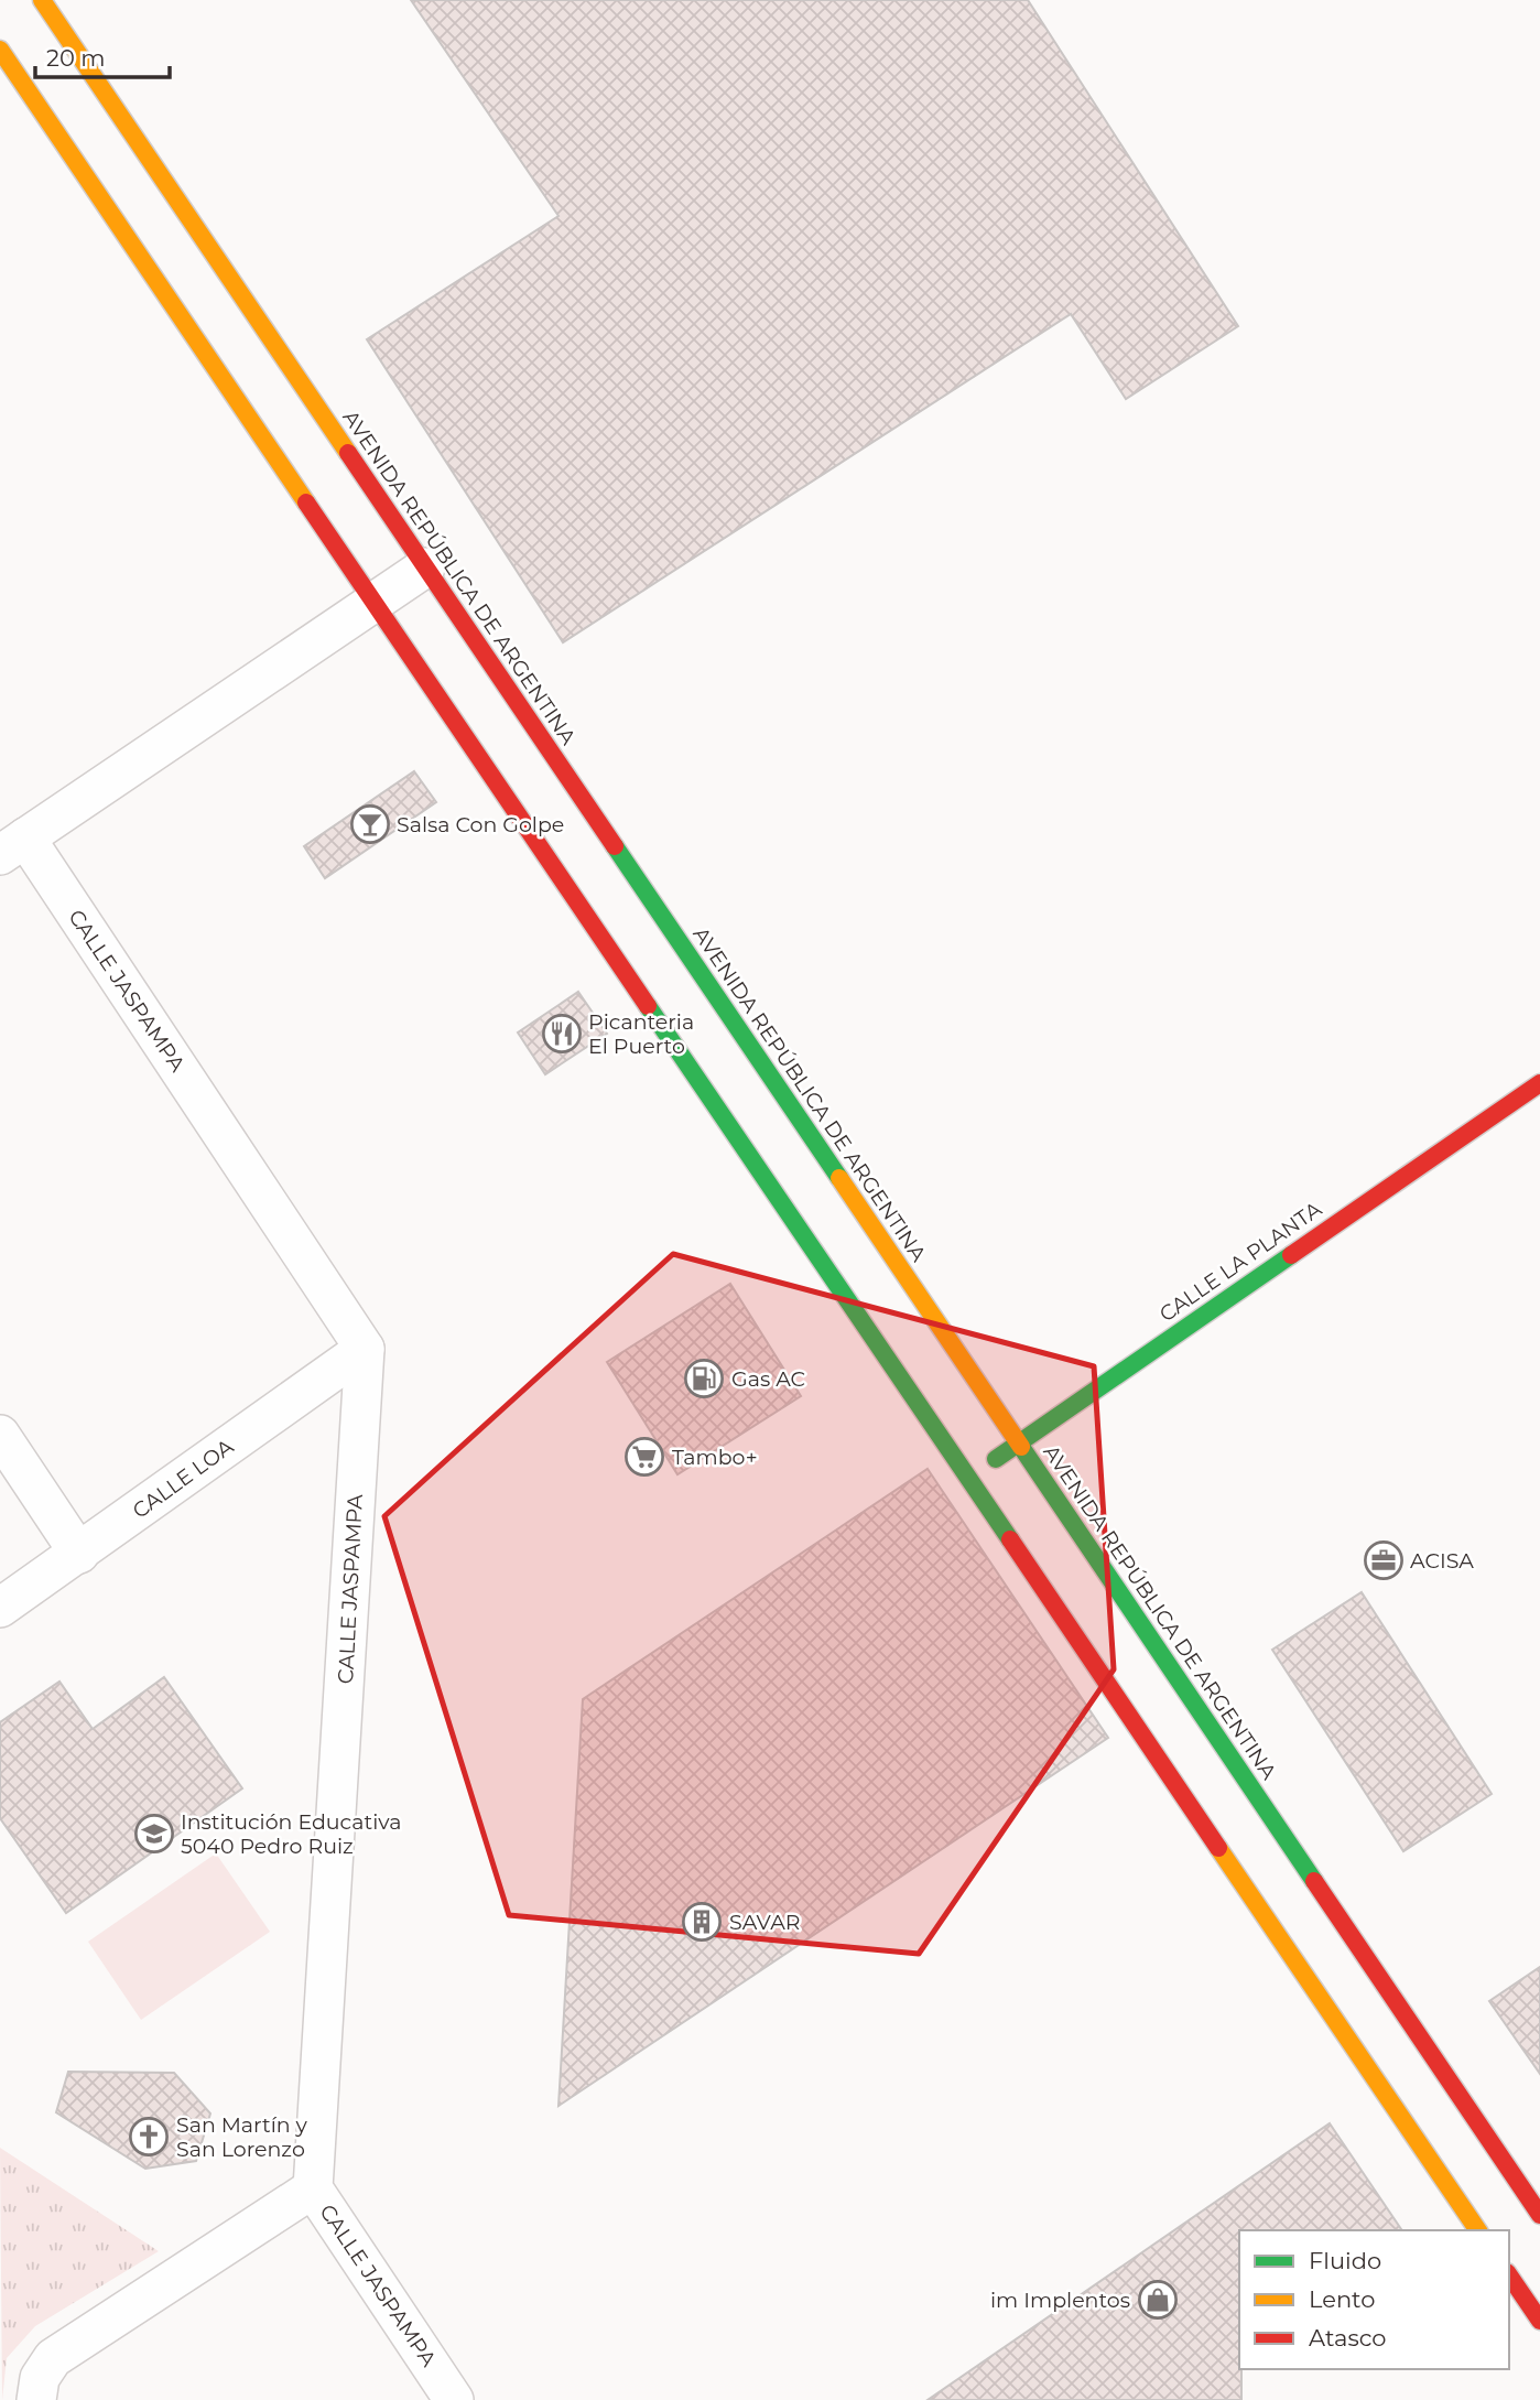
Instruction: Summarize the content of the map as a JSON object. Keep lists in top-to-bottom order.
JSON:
{
  "streets": {
    "main road": ["AVENIDA REPÚBLICA DE ARGENTINA", "CALLE LA PLANTA"],
    "street": ["CALLE JASPAMPA", "CALLE LOA"]
  },
  "crossings": [
    ["AVENIDA REPÚBLICA DE ARGENTINA", "CALLE LA PLANTA"],
    ["CALLE JASPAMPA", "CALLE LOA"]
  ],
  "places": {
    "bar": ["Salsa Con Golpe"],
    "restaurant": ["Picanteria El Puerto"],
    "fuel station": ["Gas AC"],
    "supermarket": ["Tambo+"],
    "office": ["ACISA"],
    "school or university": ["Institución Educativa 5040 Pedro Ruiz"],
    "building": ["SAVAR"],
    "church": ["San Martín y San Lorenzo"],
    "shop": ["im Implentos"]
  },
  "legend": ["Fluido", "Lento", "Atasco"],
  "scale_bar": "20 m"
}
